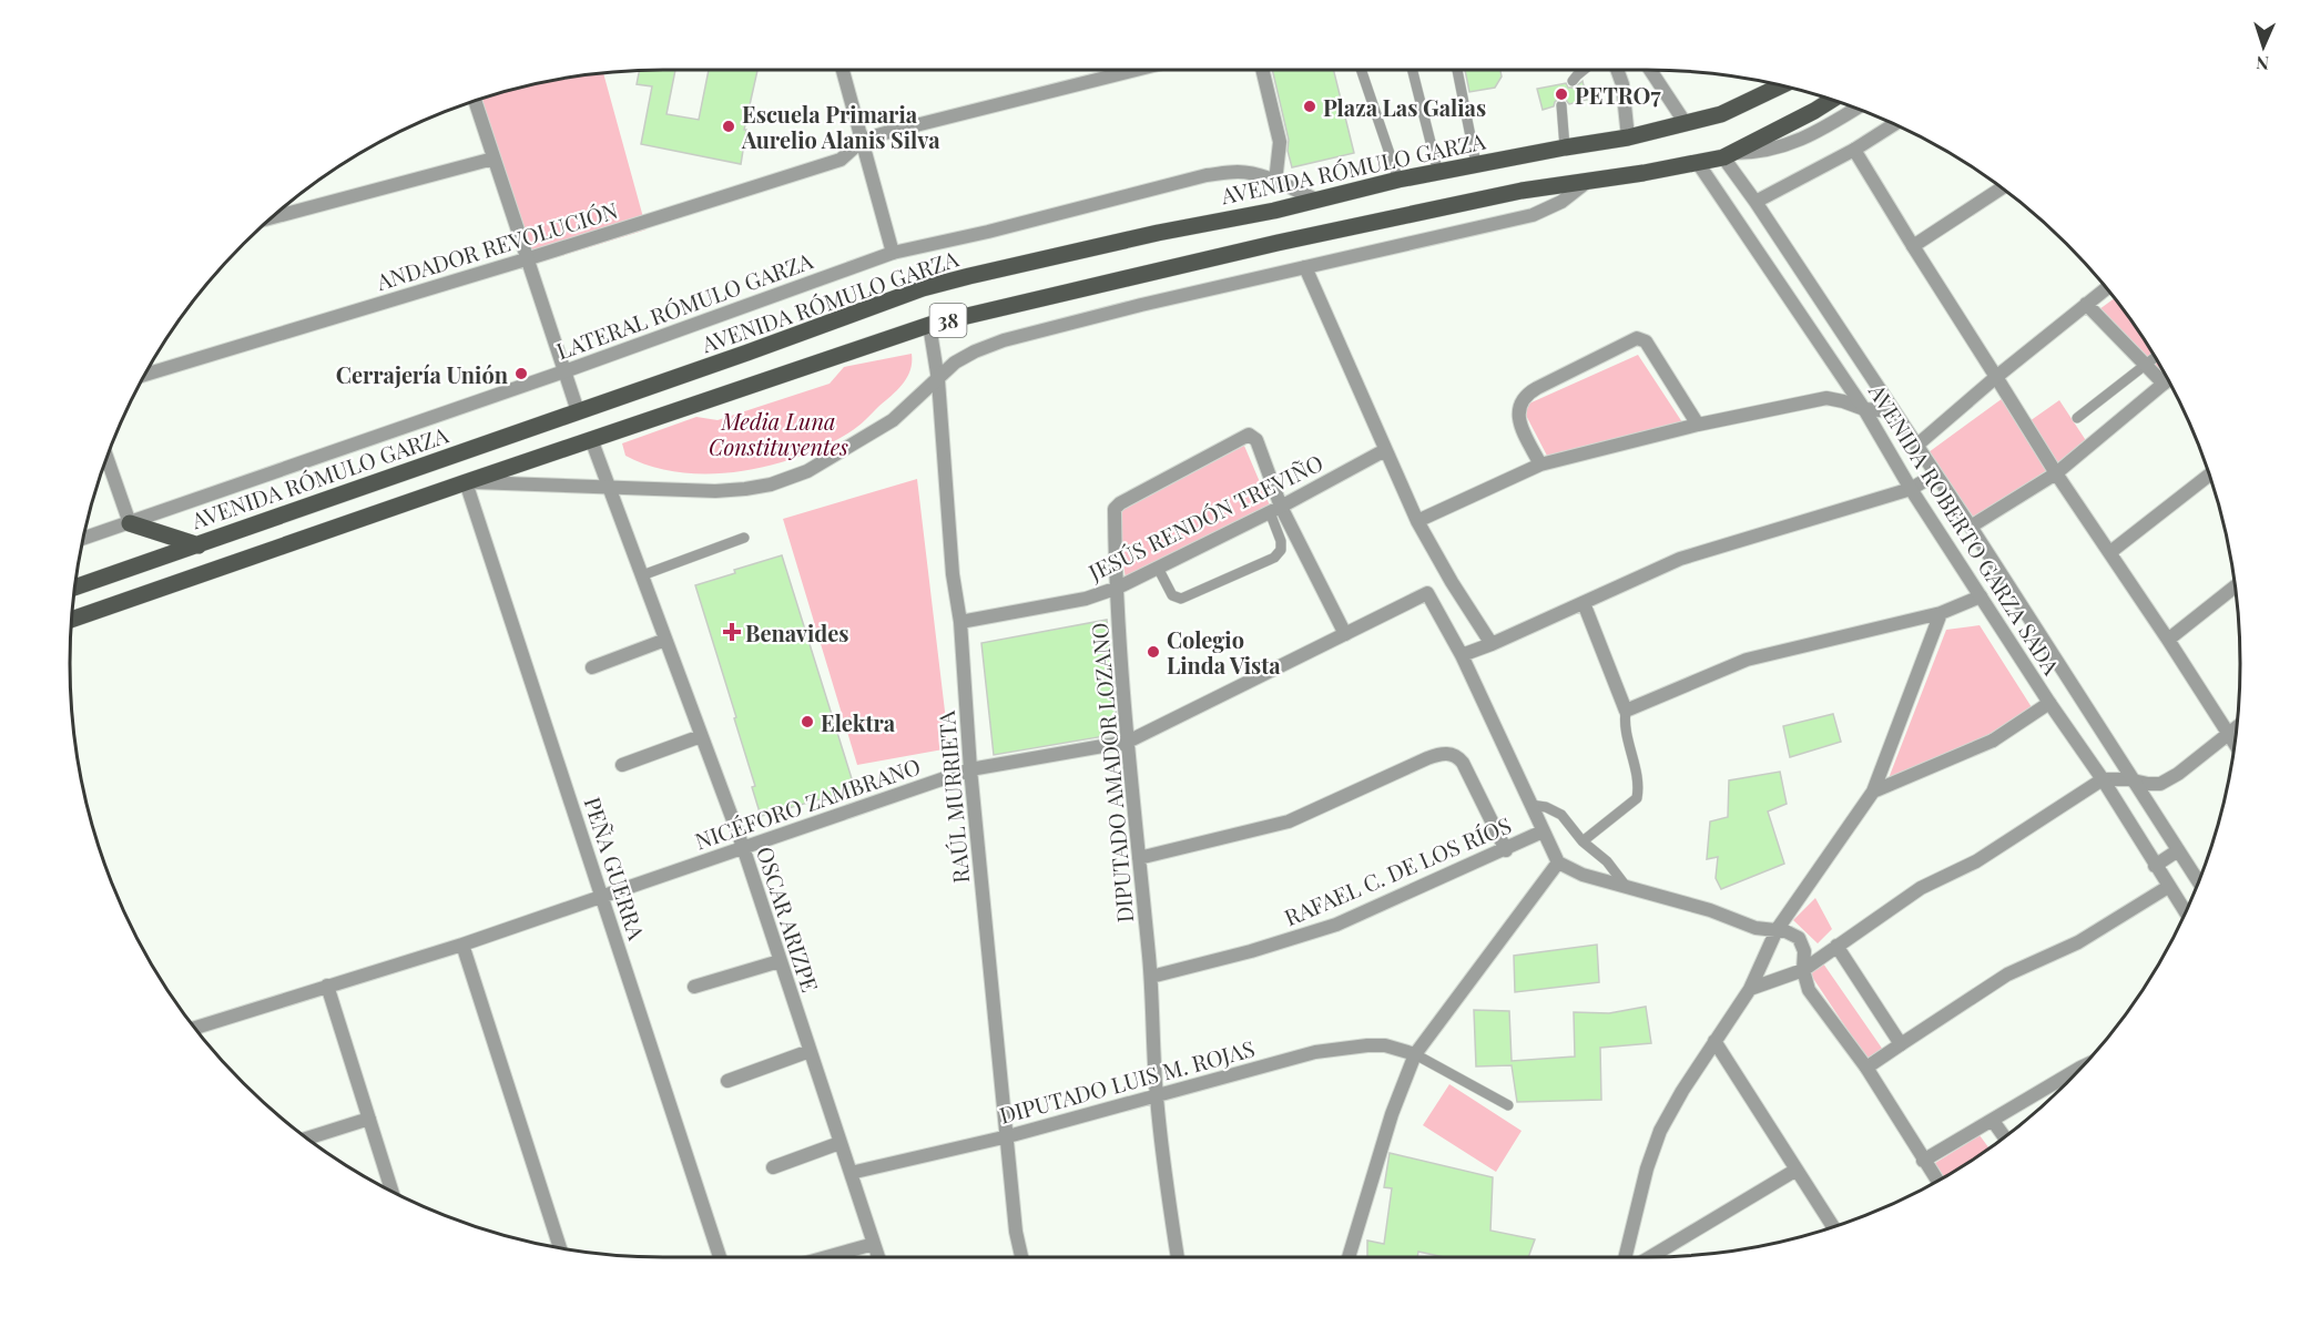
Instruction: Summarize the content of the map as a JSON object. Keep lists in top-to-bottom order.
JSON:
{
  "streets": {
    "main road": ["AVENIDA RÓMULO GARZA", "38"],
    "street": [
      "ANDADOR REVOLUCIÓN",
      "LATERAL RÓMULO GARZA",
      "JESÚS RENDÓN TREVIÑO",
      "AVENIDA ROBERTO GARZA SADA",
      "DIPUTADO AMADOR LOZANO",
      "RAÚL MURRIETA",
      "NICÉFORO ZAMBRANO",
      "PEÑA GUERRA",
      "RAFAEL C. DE LOS RÍOS",
      "OSCAR ARIZPE",
      "DIPUTADO LUIS M. ROJAS"
    ]
  },
  "crossings": [
    ["AVENIDA RÓMULO GARZA", "LATERAL RÓMULO GARZA"],
    ["38", "AVENIDA ROBERTO GARZA SADA"],
    ["38", "RAÚL MURRIETA"],
    ["38", "PEÑA GUERRA"],
    ["38", "OSCAR ARIZPE"],
    ["JESÚS RENDÓN TREVIÑO", "DIPUTADO AMADOR LOZANO"],
    ["JESÚS RENDÓN TREVIÑO", "RAÚL MURRIETA"],
    ["DIPUTADO AMADOR LOZANO", "NICÉFORO ZAMBRANO"],
    ["DIPUTADO AMADOR LOZANO", "RAFAEL C. DE LOS RÍOS"],
    ["DIPUTADO AMADOR LOZANO", "DIPUTADO LUIS M. ROJAS"],
    ["RAÚL MURRIETA", "NICÉFORO ZAMBRANO"],
    ["RAÚL MURRIETA", "DIPUTADO LUIS M. ROJAS"],
    ["NICÉFORO ZAMBRANO", "PEÑA GUERRA"],
    ["NICÉFORO ZAMBRANO", "OSCAR ARIZPE"],
    ["OSCAR ARIZPE", "DIPUTADO LUIS M. ROJAS"]
  ],
  "parks": ["Media Luna Constituyentes"],
  "places": {
    "other": [
      "PETRO7",
      "Plaza Las Galias",
      "Escuela Primaria Aurelio Alanis Silva",
      "Cerrajería Unión",
      "Colegio Linda Vista",
      "Elektra"
    ],
    "health": ["Benavides"]
  },
  "north": "bottom"
}
